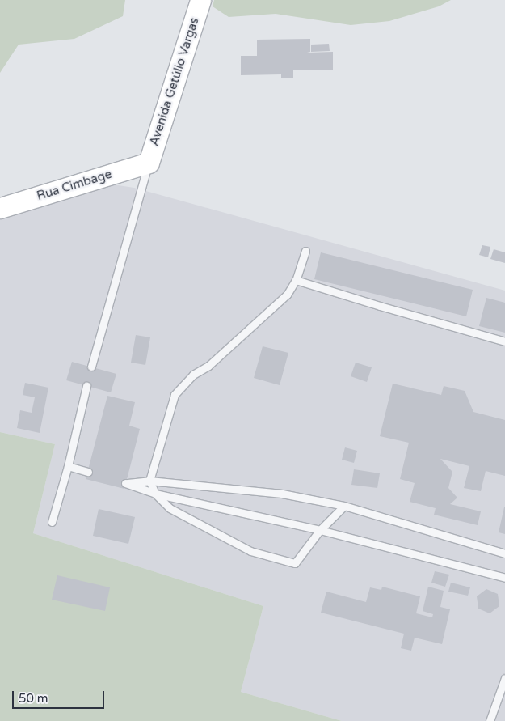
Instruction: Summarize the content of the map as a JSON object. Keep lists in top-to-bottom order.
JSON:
{
  "streets": {
    "street": ["Avenida Getúlio Vargas", "Rua Cimbage"]
  },
  "crossings": [
    ["Avenida Getúlio Vargas", "Rua Cimbage"]
  ],
  "scale_bar": "50 m"
}
